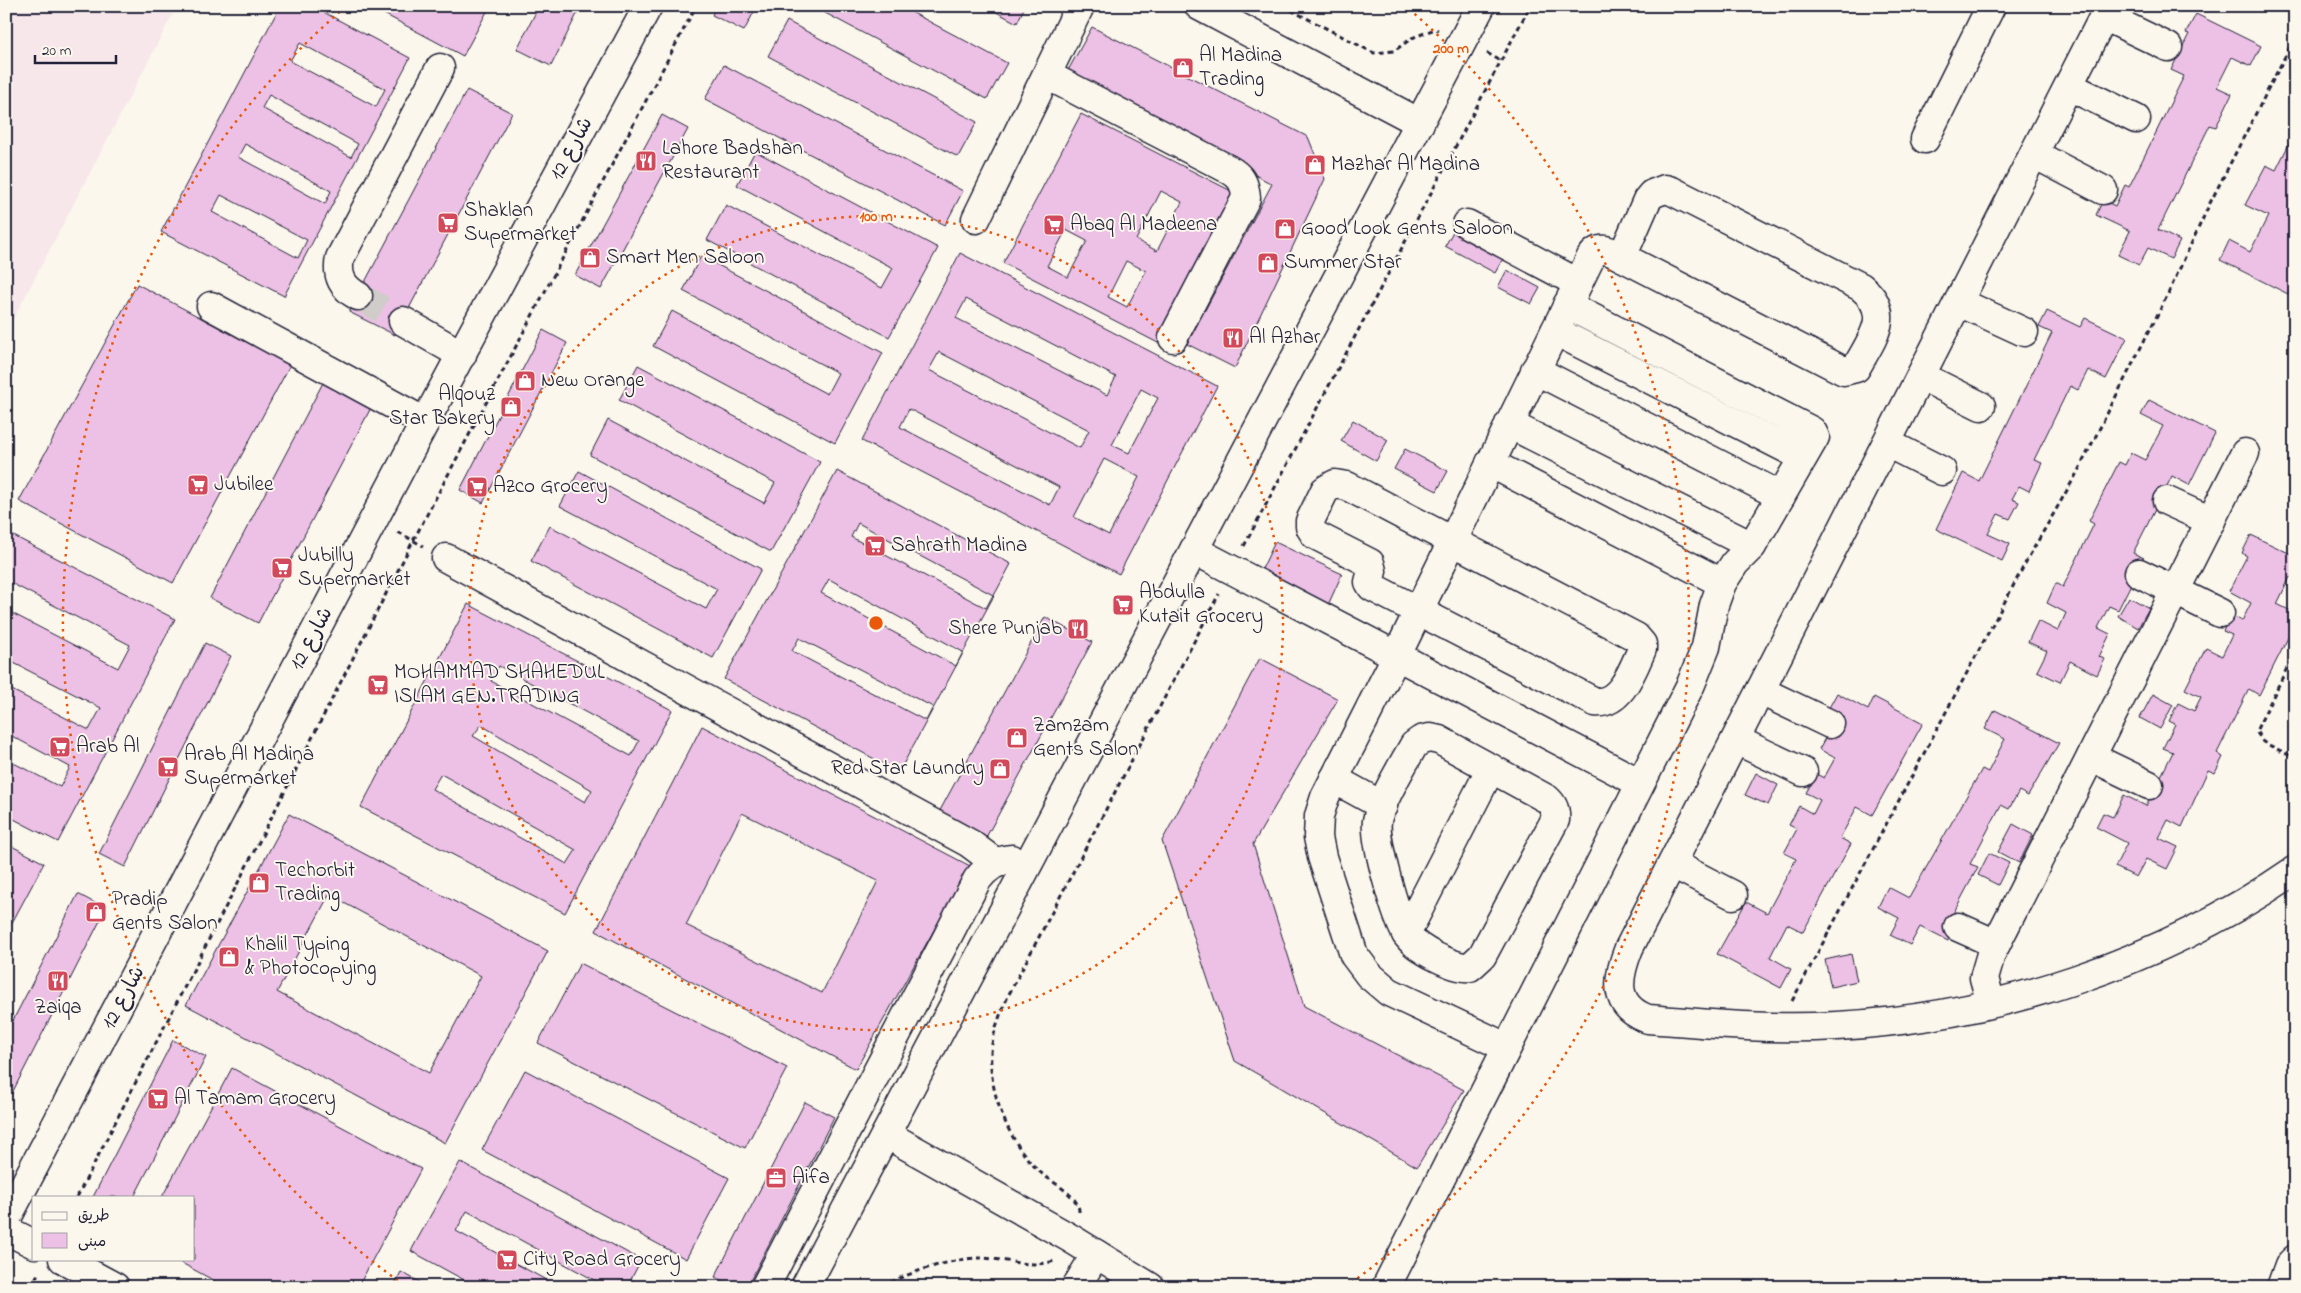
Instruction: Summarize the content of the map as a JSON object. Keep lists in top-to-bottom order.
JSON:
{
  "streets": {
    "street": ["شارع 12"]
  },
  "places": {
    "shop": [
      "Al Madina Trading",
      "Mazhar Al Madina",
      "Good Look Gents Saloon",
      "Smart Men Saloon",
      "Summer Star",
      "New Orange",
      "Alqouz Star Bakery",
      "Zamzam Gents Salon",
      "Red Star Laundry",
      "Techorbit Trading",
      "Pradip Gents Salon",
      "Khalil Typing & Photocopying"
    ],
    "restaurant": [
      "Lahore Badshan Restaurant",
      "Al Azhar",
      "Shere Punjab",
      "Zaiqa"
    ],
    "supermarket": [
      "Shaklan Supermarket",
      "Abaq Al Madeena",
      "Jubilee",
      "Azco Grocery",
      "Sahrath Madina",
      "Jubilly Supermarket",
      "Abdulla Kutait Grocery",
      "MOHAMMAD SHAHEDUL ISLAM GEN.TRADING",
      "Arab Al",
      "Arab Al Madina Supermarket",
      "Al Tamam Grocery",
      "City Road Grocery"
    ],
    "office": ["Aifa"]
  },
  "legend": ["طريق", "مبنى"],
  "scale_bar": "20 m",
  "rings": ["200 m", "100 m"]
}
